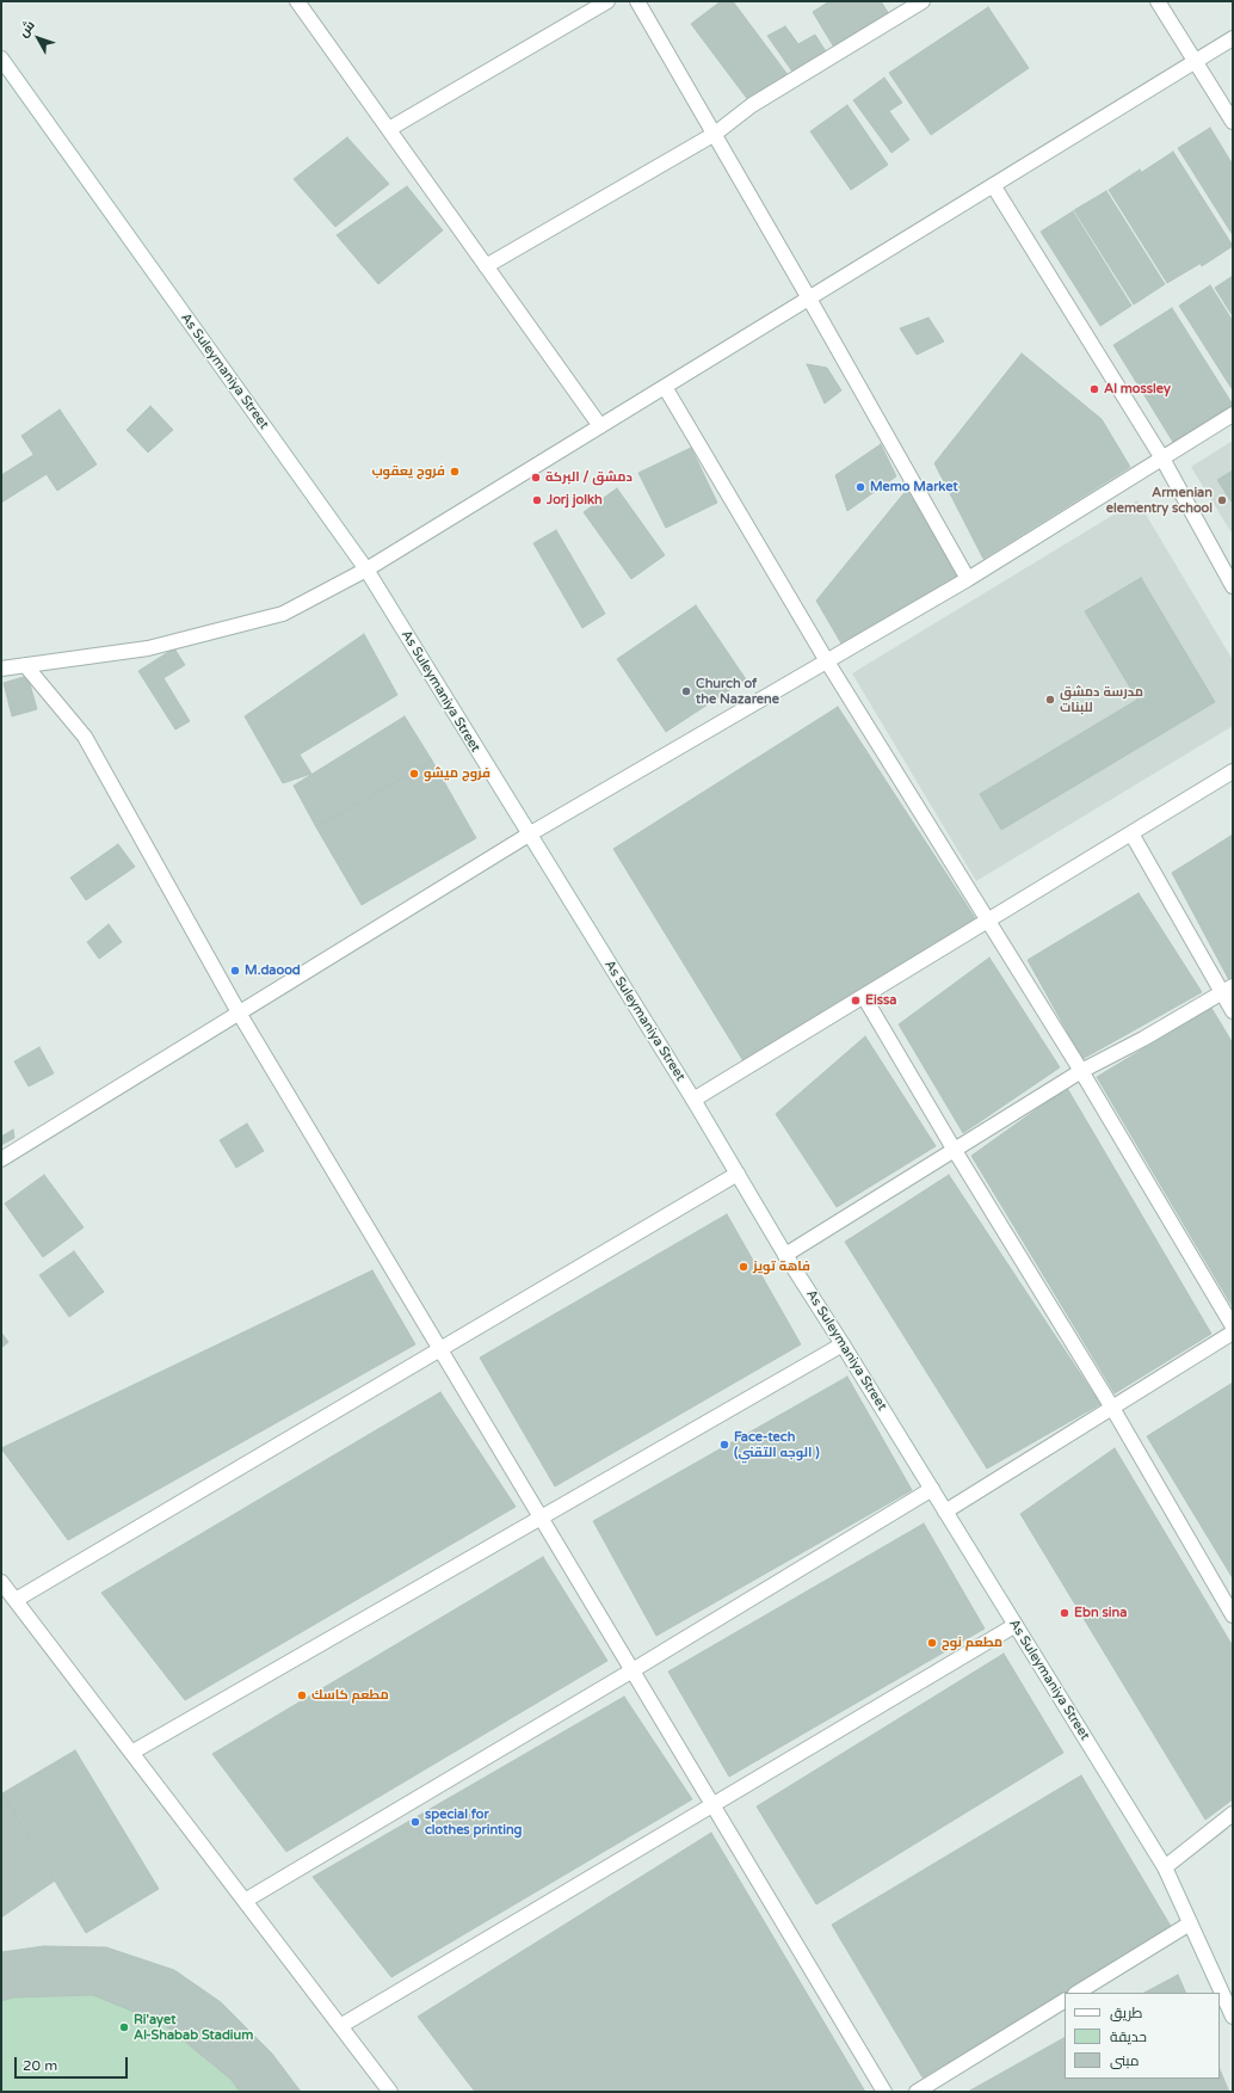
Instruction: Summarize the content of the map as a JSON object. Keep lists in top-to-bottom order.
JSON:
{
  "streets": {
    "street": ["As Suleymaniya Street"]
  },
  "places": [
    "Al mossley",
    "فروج يعقوب",
    "دمشق / البركة",
    "Memo Market",
    "Jorj jolkh",
    "Armenian elementry school",
    "Church of the Nazarene",
    "مدرسة دمشق للبنات",
    "فروج ميشو",
    "M.daood",
    "Eissa",
    "فاهة تويز",
    "Face-tech (الوجه التقني )",
    "Ebn sina",
    "مطعم نوح",
    "مطعم كاسك",
    "special for clothes printing",
    "Ri'ayet Al-Shabab Stadium"
  ],
  "legend": ["طريق", "حديقة", "مبنى"],
  "scale_bar": "20 m",
  "north": "top left"
}
